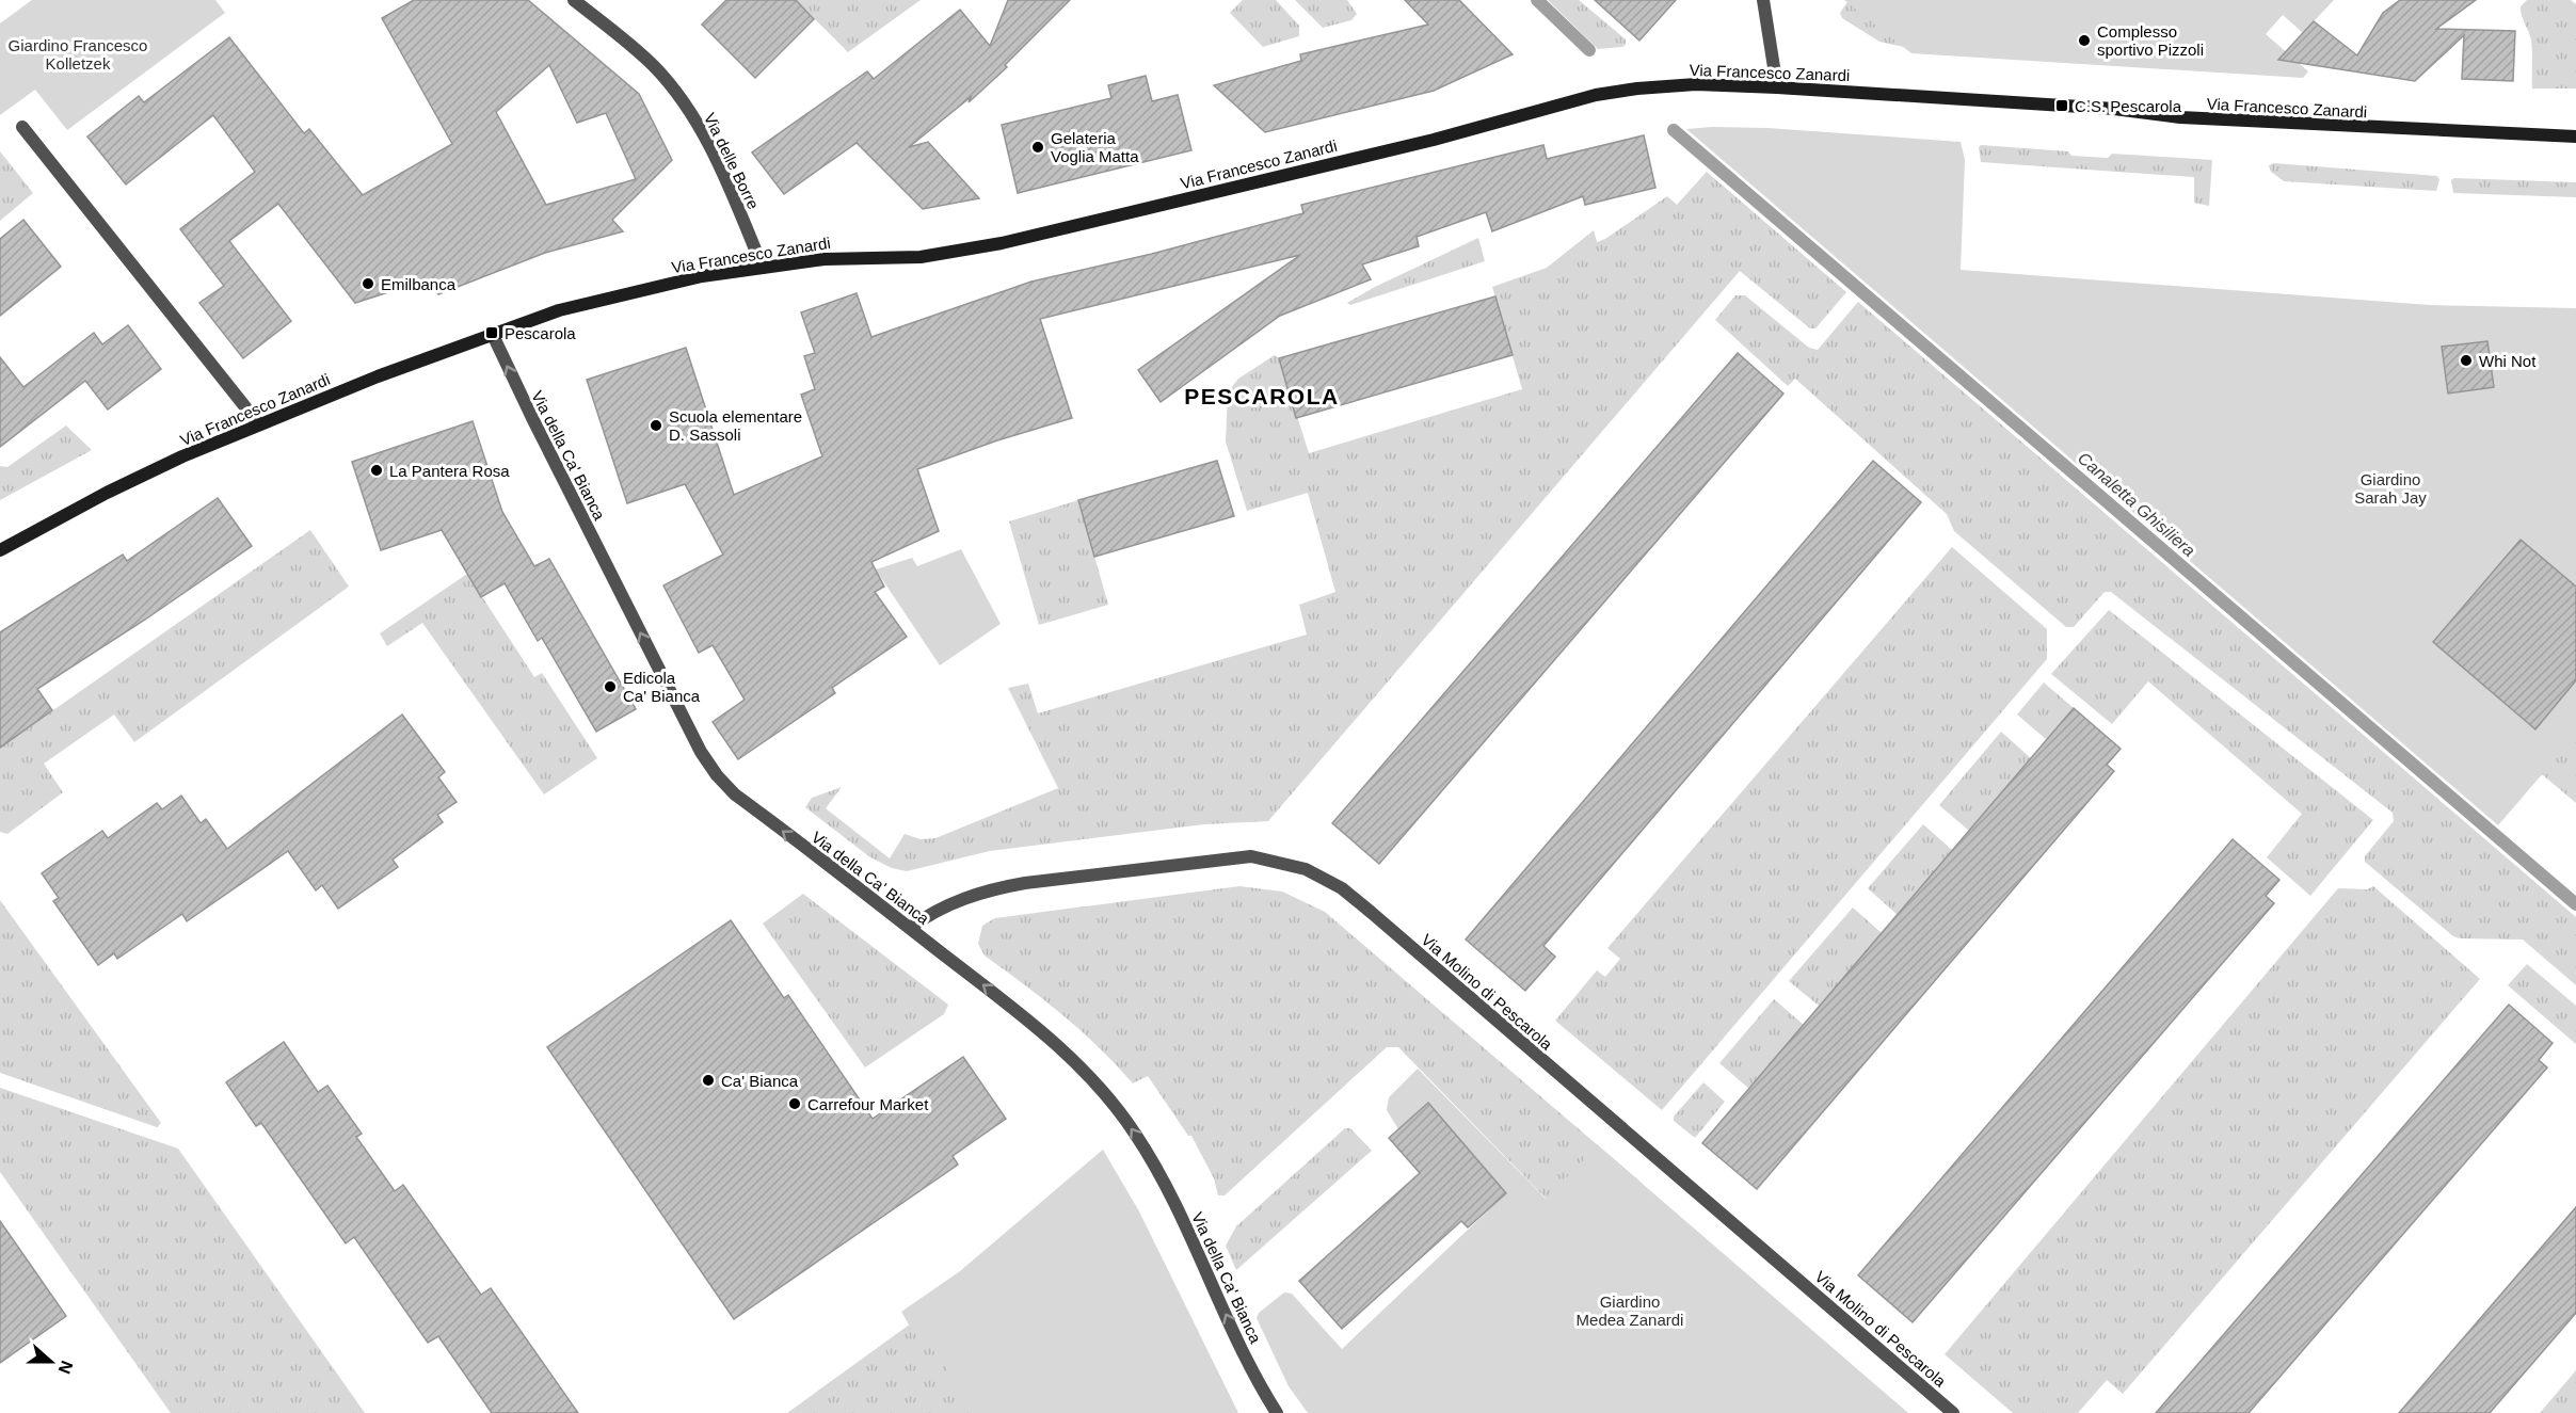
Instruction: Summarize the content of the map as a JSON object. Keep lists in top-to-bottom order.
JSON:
{
  "streets": {
    "main road": ["Via Francesco Zanardi"],
    "street": ["Via delle Borre", "Via della Ca' Bianca", "Via Molino di Pescarola"]
  },
  "crossings": [
    ["Via Francesco Zanardi", "Via delle Borre"],
    ["Via Francesco Zanardi", "Via della Ca' Bianca"],
    ["Via della Ca' Bianca", "Via Molino di Pescarola"]
  ],
  "one_way": ["Via della Ca' Bianca"],
  "districts": ["PESCAROLA"],
  "water": ["Canaletta Ghisiliera"],
  "parks": ["Giardino Francesco Kolletzek", "Giardino Sarah Jay", "Giardino Medea Zanardi"],
  "places": {
    "other": [
      "Complesso sportivo Pizzoli",
      "Gelateria Voglia Matta",
      "Emilbanca",
      "Whi Not",
      "Scuola elementare D. Sassoli",
      "La Pantera Rosa",
      "Edicola Ca' Bianca",
      "Ca' Bianca",
      "Carrefour Market"
    ],
    "transit": ["C.S. Pescarola", "Pescarola"]
  },
  "north": "right"
}
